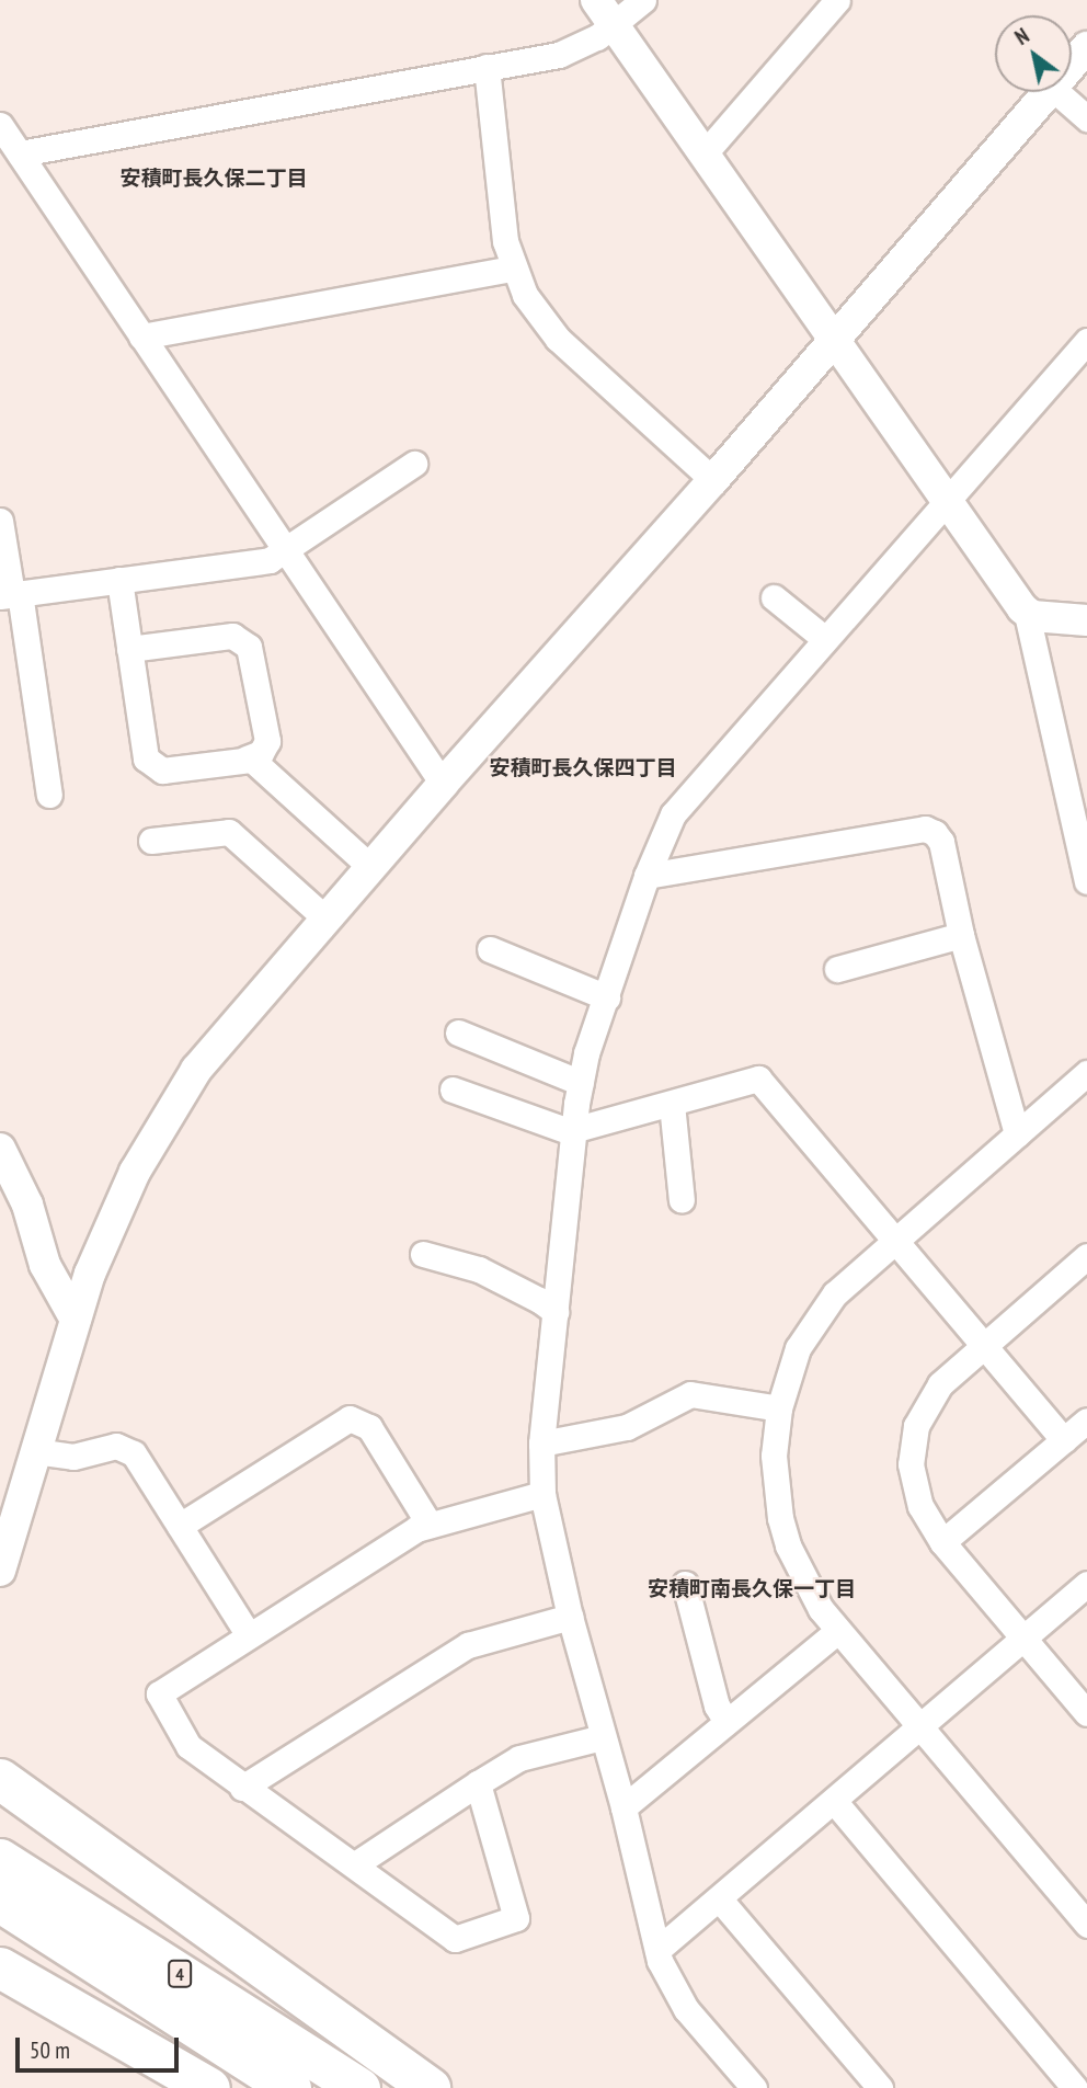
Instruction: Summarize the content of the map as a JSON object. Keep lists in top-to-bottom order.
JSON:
{
  "streets": {
    "highway": ["4"]
  },
  "districts": ["安積町長久保二丁目", "安積町長久保四丁目", "安積町南長久保一丁目"],
  "scale_bar": "50 m",
  "north": "top left"
}
